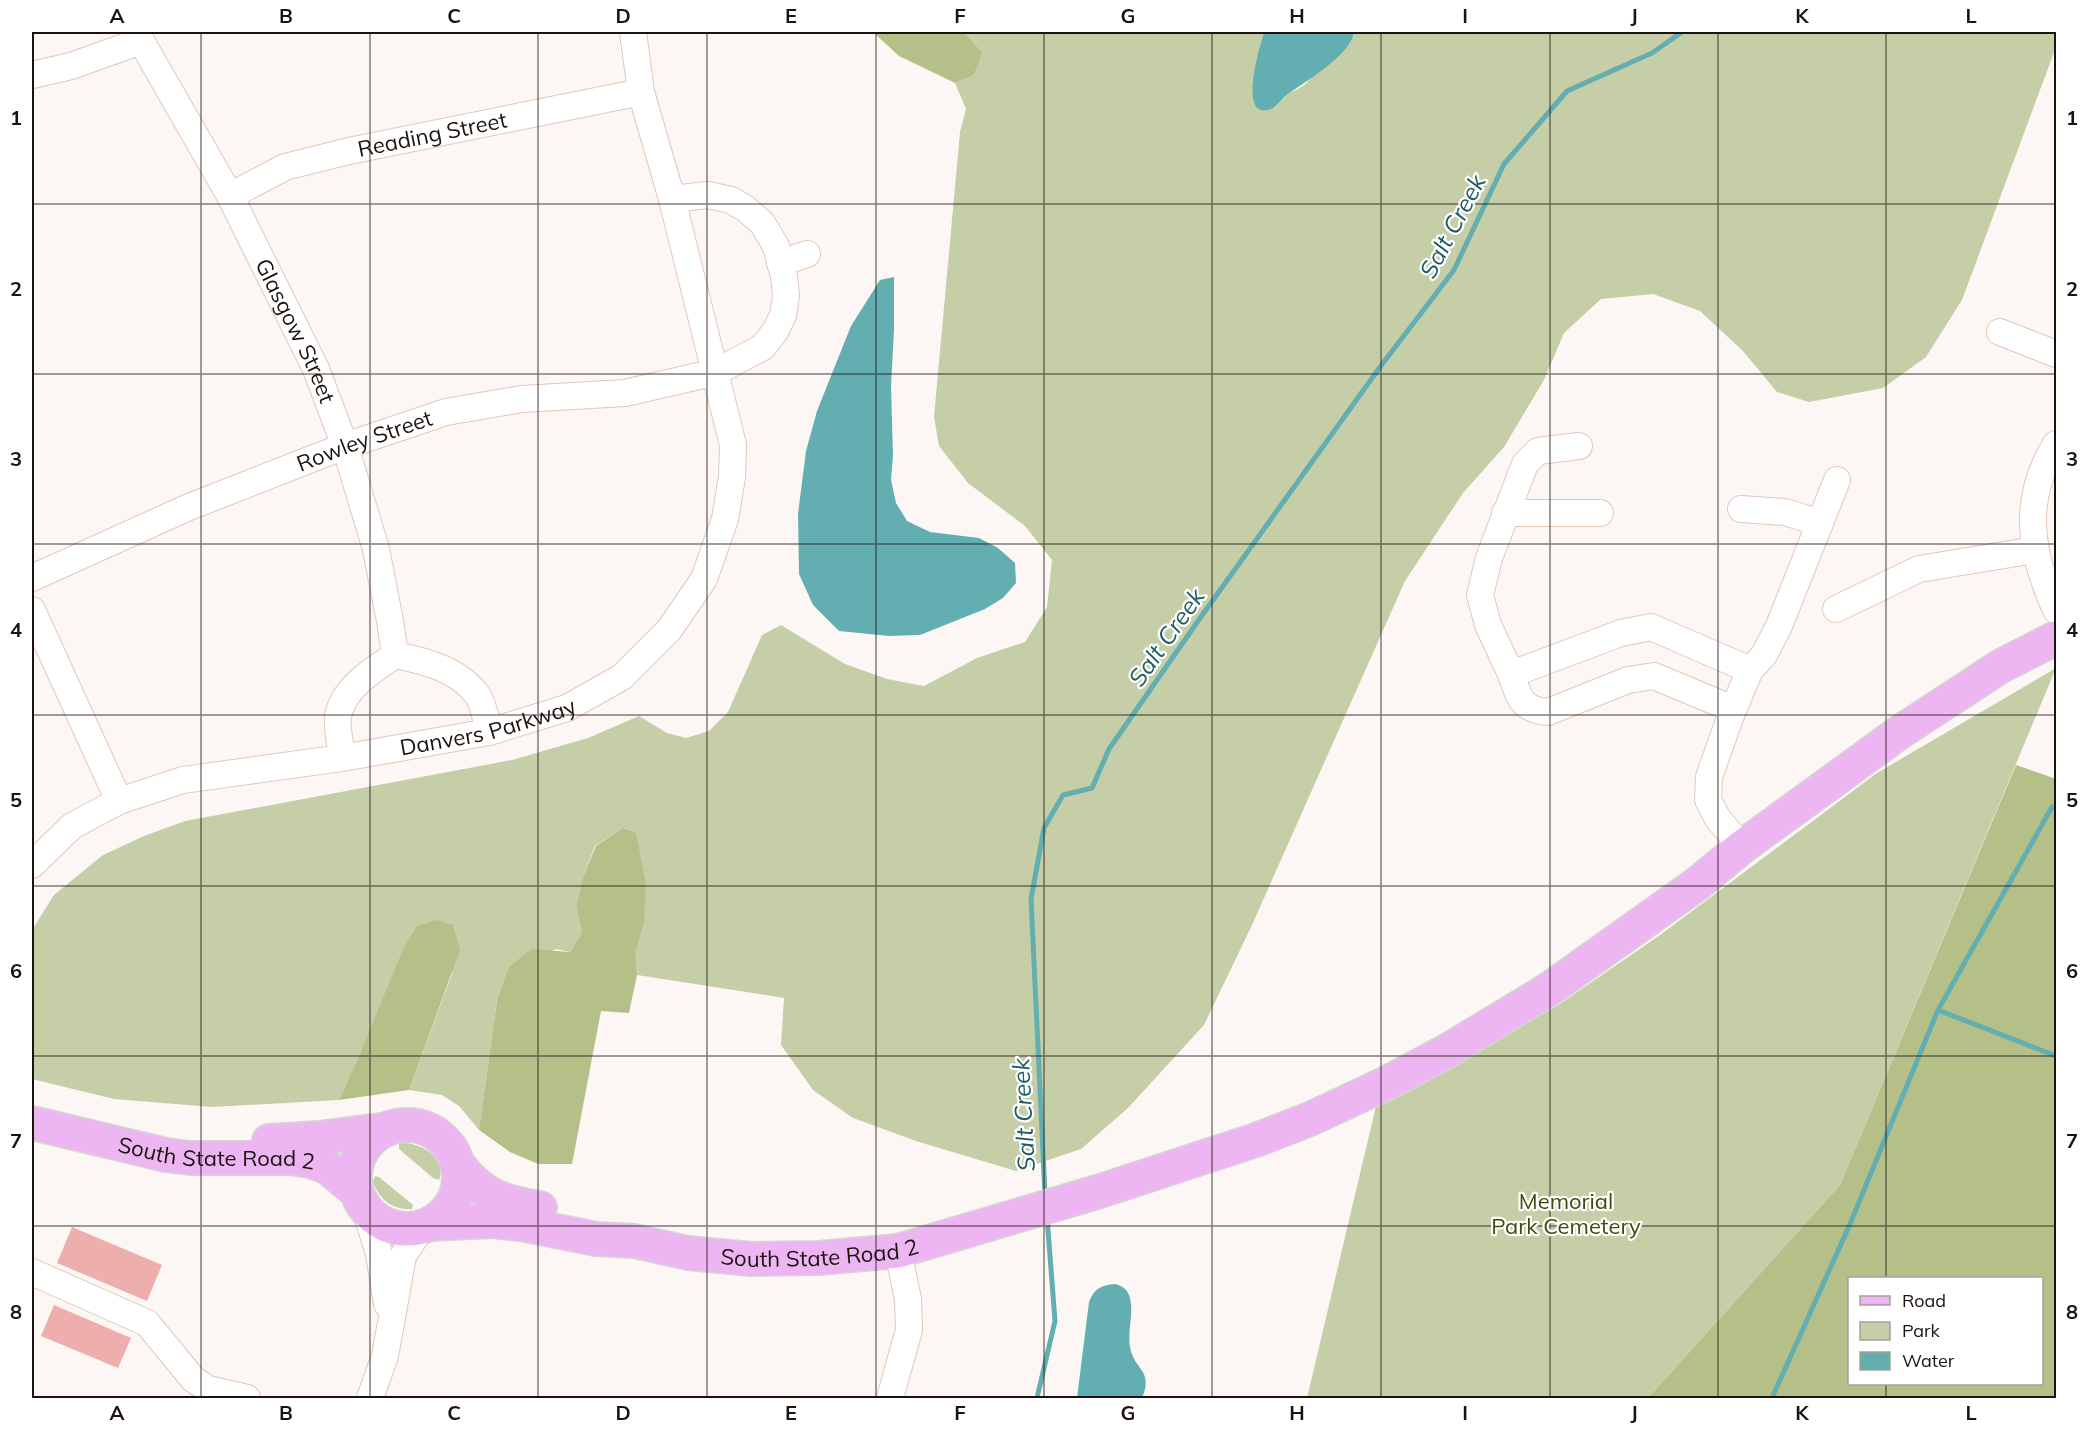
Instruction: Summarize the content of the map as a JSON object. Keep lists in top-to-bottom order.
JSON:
{
  "streets": {
    "main road": ["South State Road 2"],
    "street": [
      "Reading Street",
      "Glasgow Street",
      "Rowley Street",
      "Danvers Parkway"
    ]
  },
  "crossings": [
    ["Reading Street", "Glasgow Street"],
    ["Reading Street", "Danvers Parkway"],
    ["Glasgow Street", "Rowley Street"],
    ["Rowley Street", "Danvers Parkway"]
  ],
  "water": ["Salt Creek"],
  "parks": ["Memorial Park Cemetery"],
  "legend": ["Road", "Park", "Water"],
  "grid": {
    "columns": [
      "A",
      "B",
      "C",
      "D",
      "E",
      "F",
      "G",
      "H",
      "I",
      "J",
      "K",
      "L"
    ],
    "rows": [
      "1",
      "2",
      "3",
      "4",
      "5",
      "6",
      "7",
      "8"
    ]
  }
}
